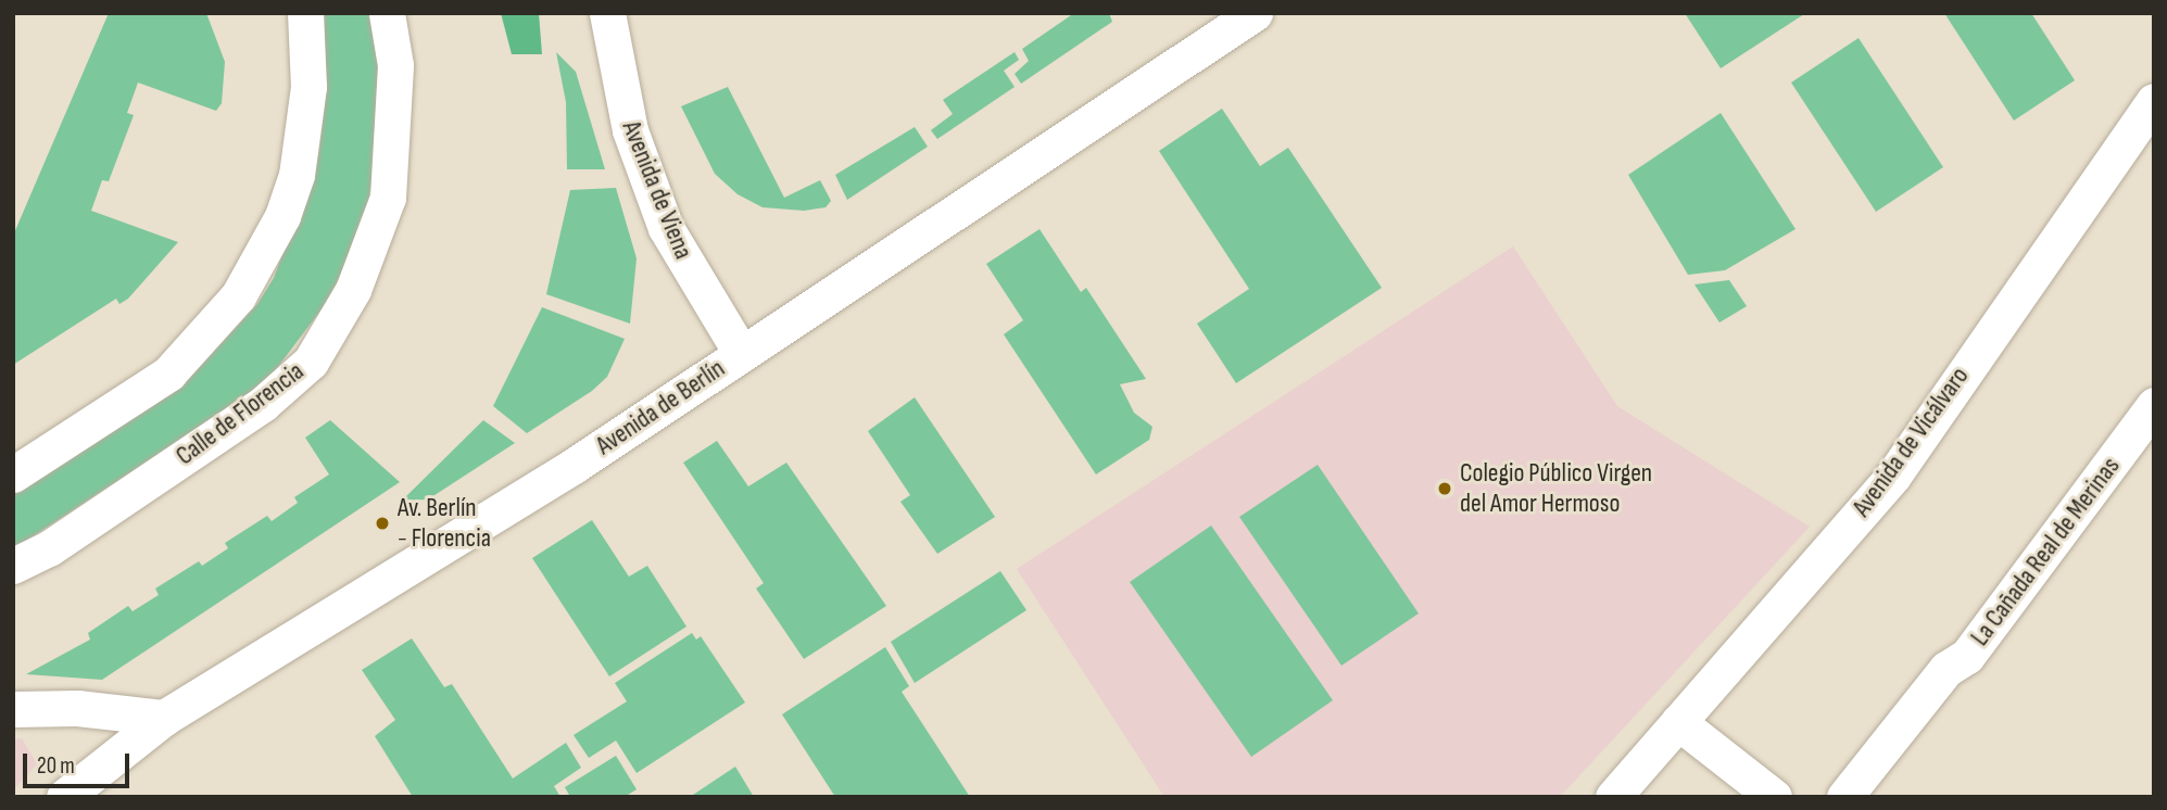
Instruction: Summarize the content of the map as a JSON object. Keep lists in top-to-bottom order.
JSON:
{
  "streets": {
    "street": [
      "Avenida de Viena",
      "Avenida de Berlín",
      "Calle de Florencia",
      "Avenida de Vicálvaro",
      "La Cañada Real de Merinas"
    ]
  },
  "crossings": [
    ["Avenida de Viena", "Avenida de Berlín"]
  ],
  "places": ["Colegio Público Virgen del Amor Hermoso", "Av. Berlín - Florencia"],
  "scale_bar": "20 m"
}
